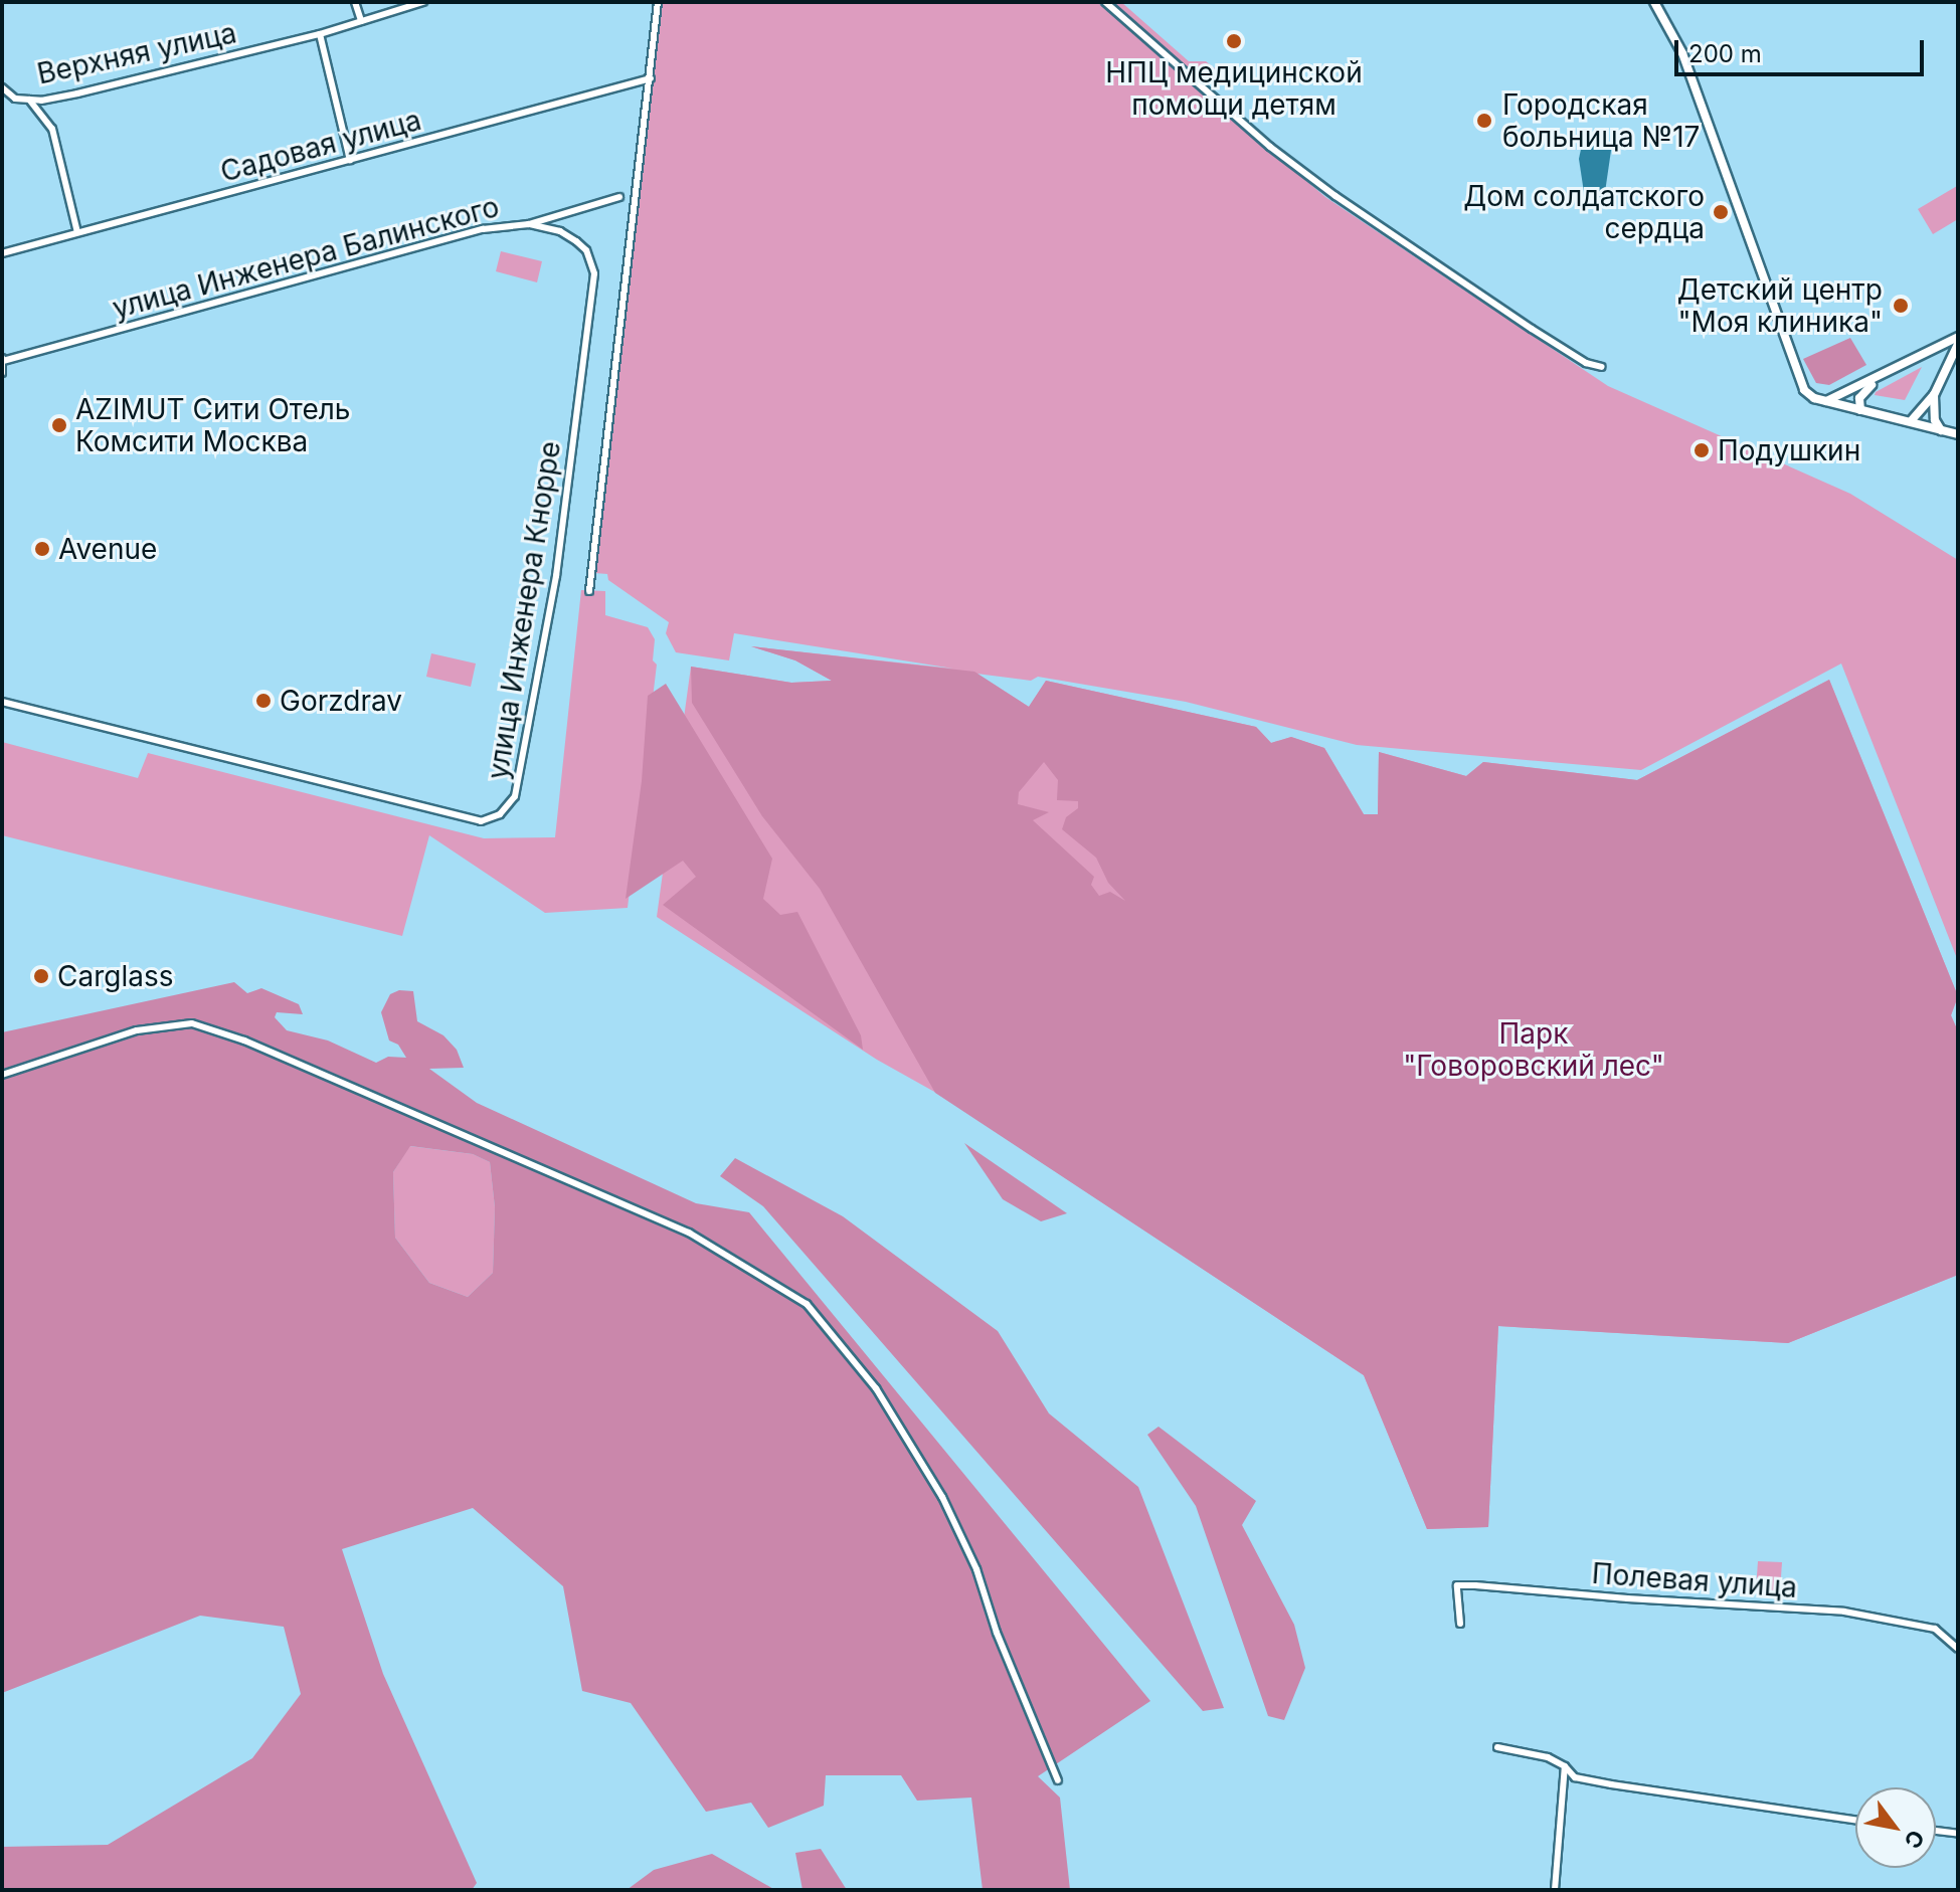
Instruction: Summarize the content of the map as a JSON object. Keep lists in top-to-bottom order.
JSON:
{
  "streets": {
    "street": [
      "Верхняя улица",
      "Садовая улица",
      "улица Инженера Балинского",
      "улица Инженера Кнорре",
      "Полевая улица"
    ]
  },
  "crossings": [
    ["улица Инженера Балинского", "улица Инженера Кнорре"]
  ],
  "parks": ["Парк \"Говоровский лес\""],
  "places": [
    "НПЦ медицинской помощи детям",
    "Городская больница №17",
    "Дом солдатского сердца",
    "Детский центр \"Моя клиника\"",
    "AZIMUT Сити Отель Комсити Москва",
    "Подушкин",
    "Avenue",
    "Gorzdrav",
    "Carglass"
  ],
  "scale_bar": "200 m",
  "north": "bottom right"
}
